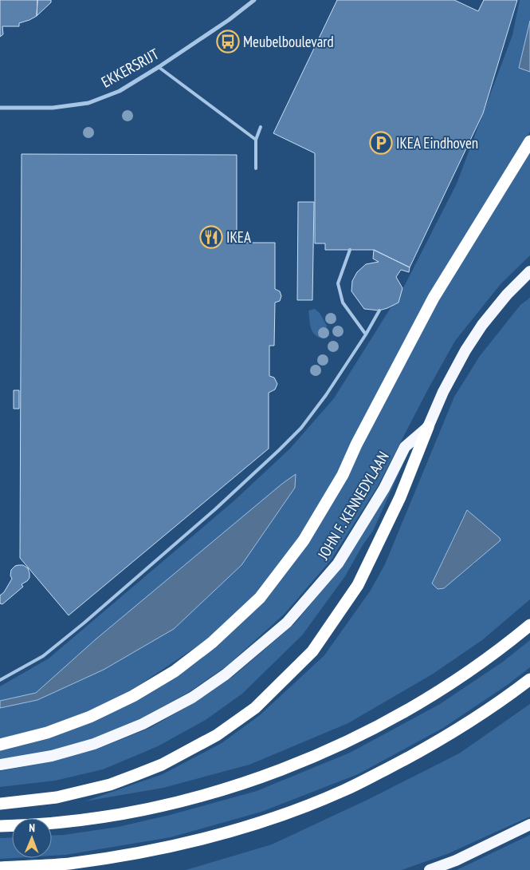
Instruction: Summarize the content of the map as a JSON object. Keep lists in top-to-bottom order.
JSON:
{
  "streets": {
    "highway": ["JOHN F. KENNEDYLAAN"],
    "street": ["EKKERSRIJT"]
  },
  "places": {
    "bus stop": ["Meubelboulevard"],
    "parking": ["IKEA Eindhoven"],
    "restaurant": ["IKEA"]
  },
  "north": "top"
}
